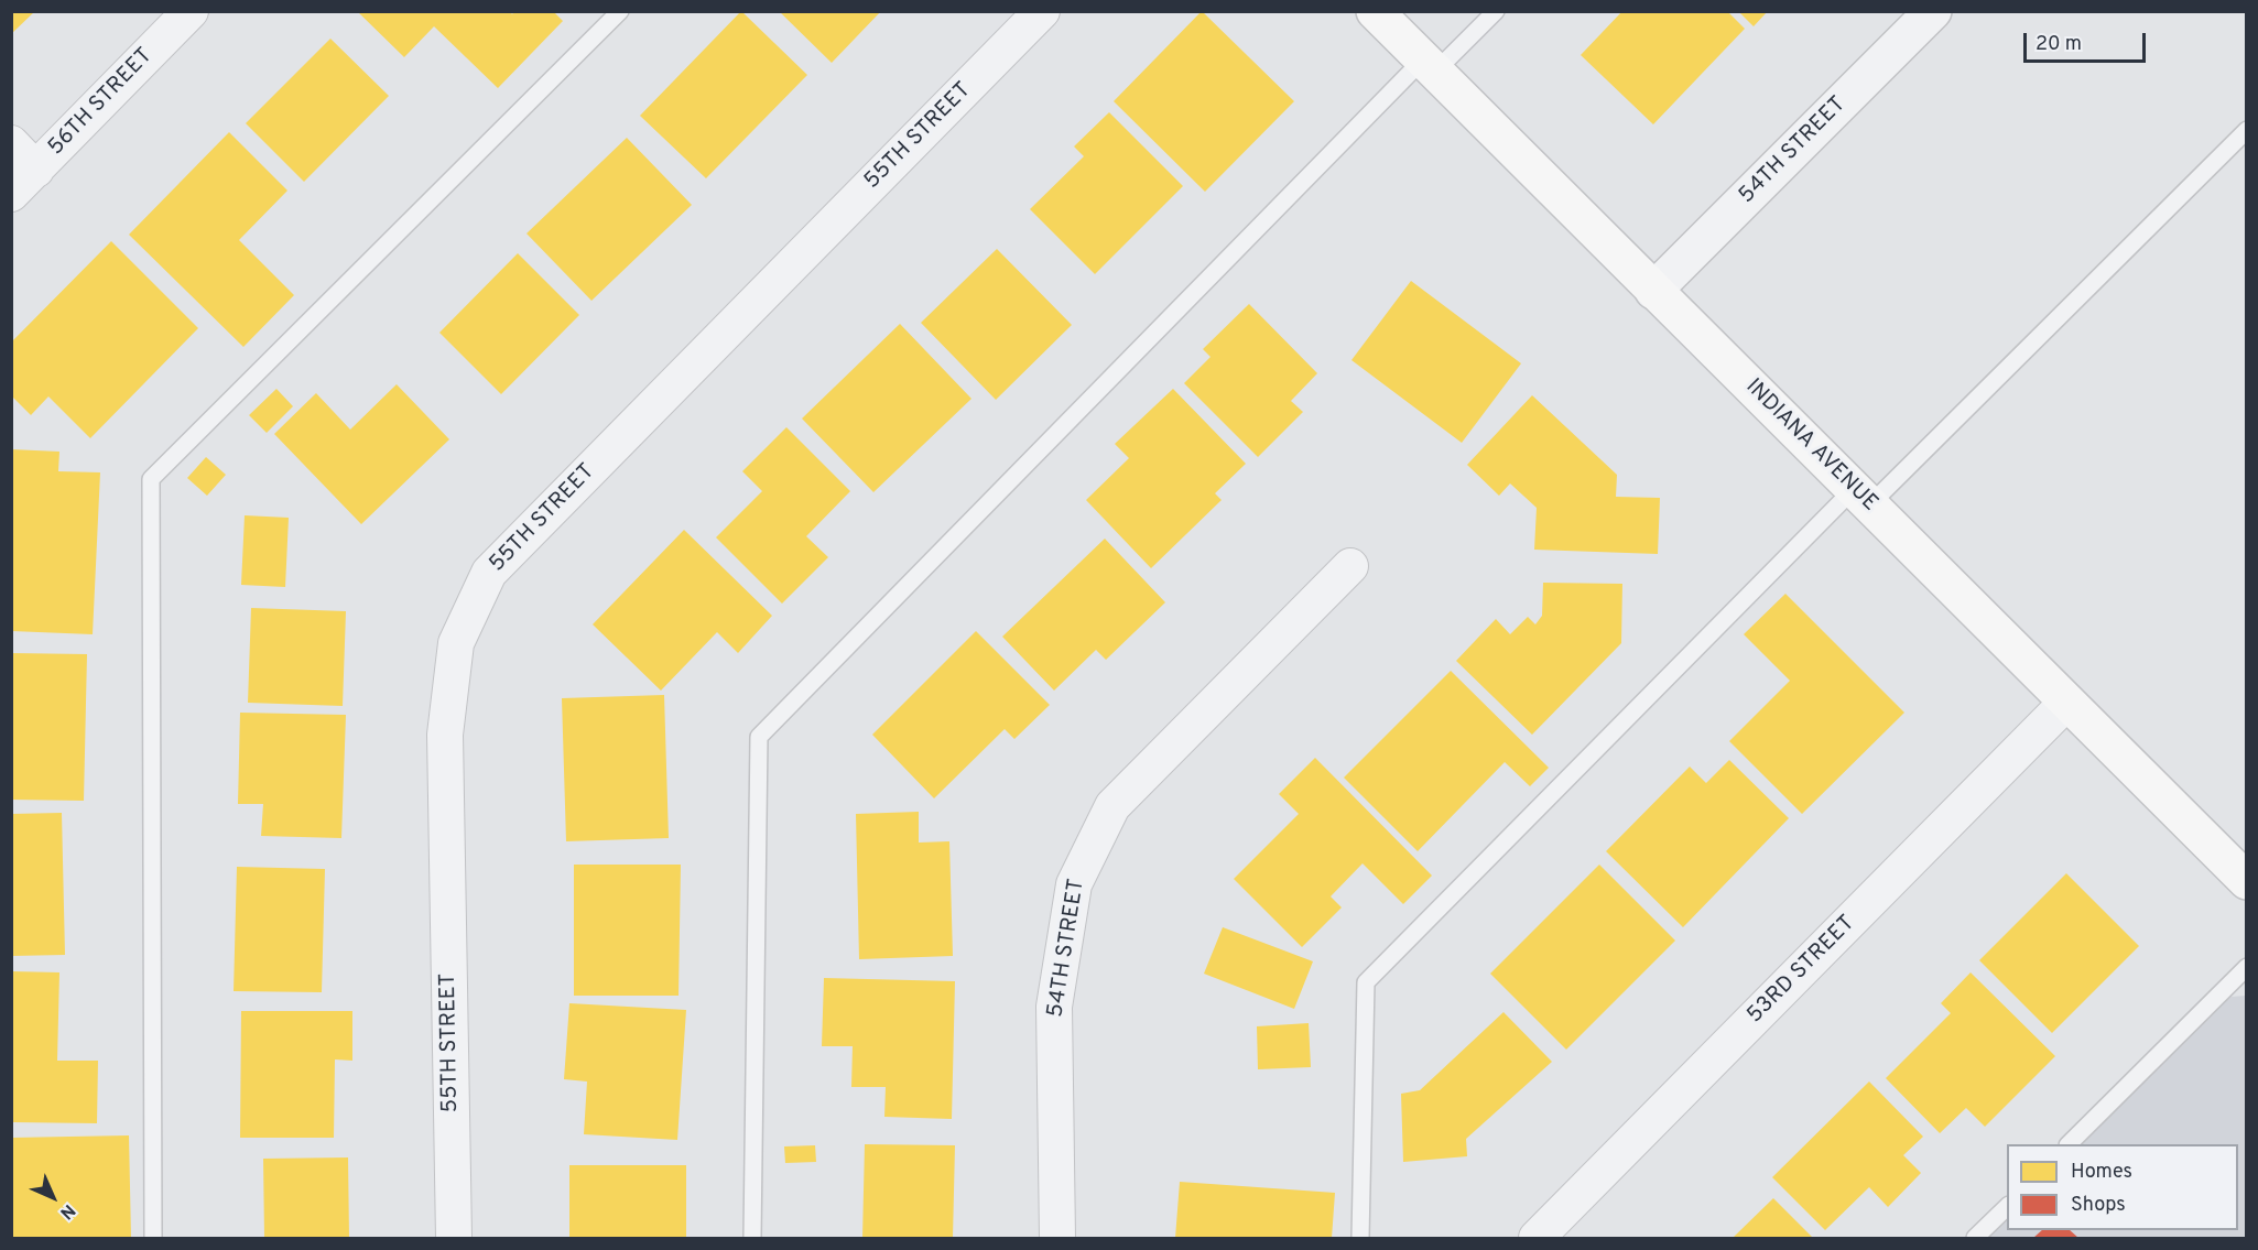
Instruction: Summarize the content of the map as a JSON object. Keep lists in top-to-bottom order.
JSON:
{
  "streets": {
    "main road": ["INDIANA AVENUE"],
    "street": [
      "56TH STREET",
      "55TH STREET",
      "54TH STREET",
      "53RD STREET"
    ]
  },
  "crossings": [
    ["54TH STREET", "INDIANA AVENUE"],
    ["INDIANA AVENUE", "53RD STREET"]
  ],
  "legend": ["Homes", "Shops"],
  "scale_bar": "20 m",
  "north": "bottom right"
}
